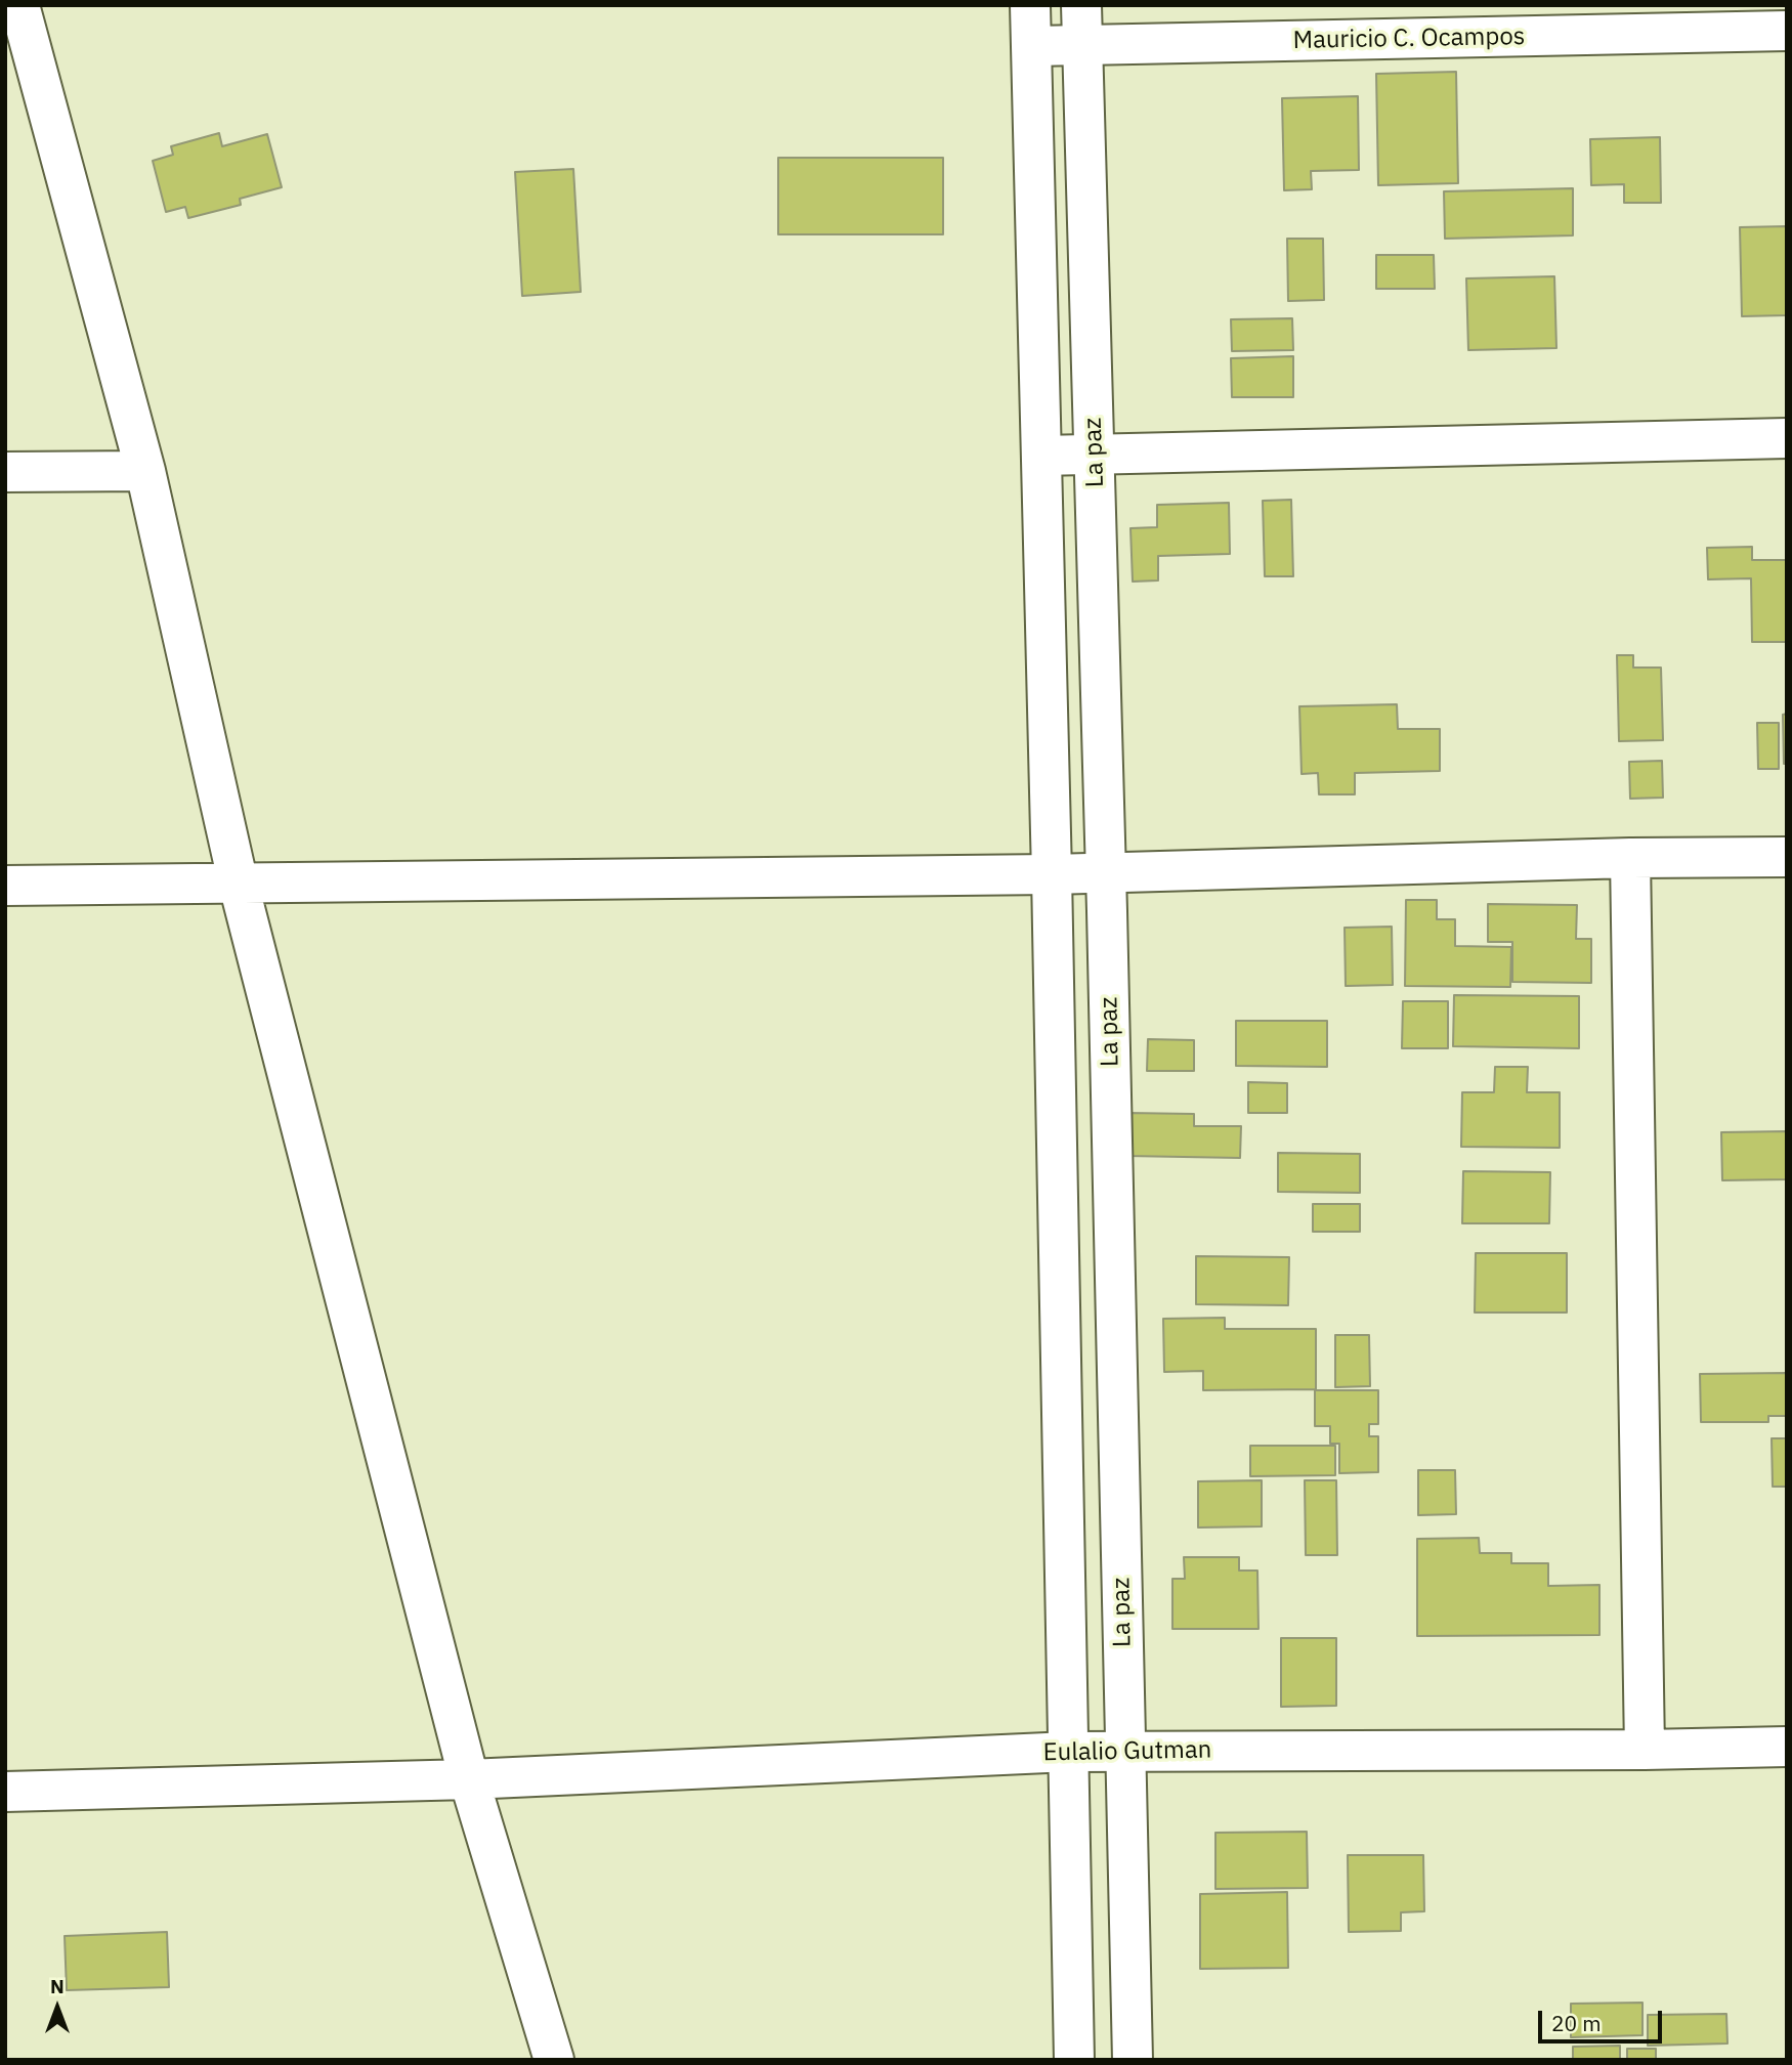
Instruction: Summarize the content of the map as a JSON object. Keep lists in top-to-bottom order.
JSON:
{
  "streets": {
    "street": ["Mauricio C. Ocampos", "La paz", "Eulalio Gutman"]
  },
  "crossings": [
    ["Mauricio C. Ocampos", "La paz"],
    ["La paz", "Eulalio Gutman"]
  ],
  "scale_bar": "20 m",
  "north": "top"
}
